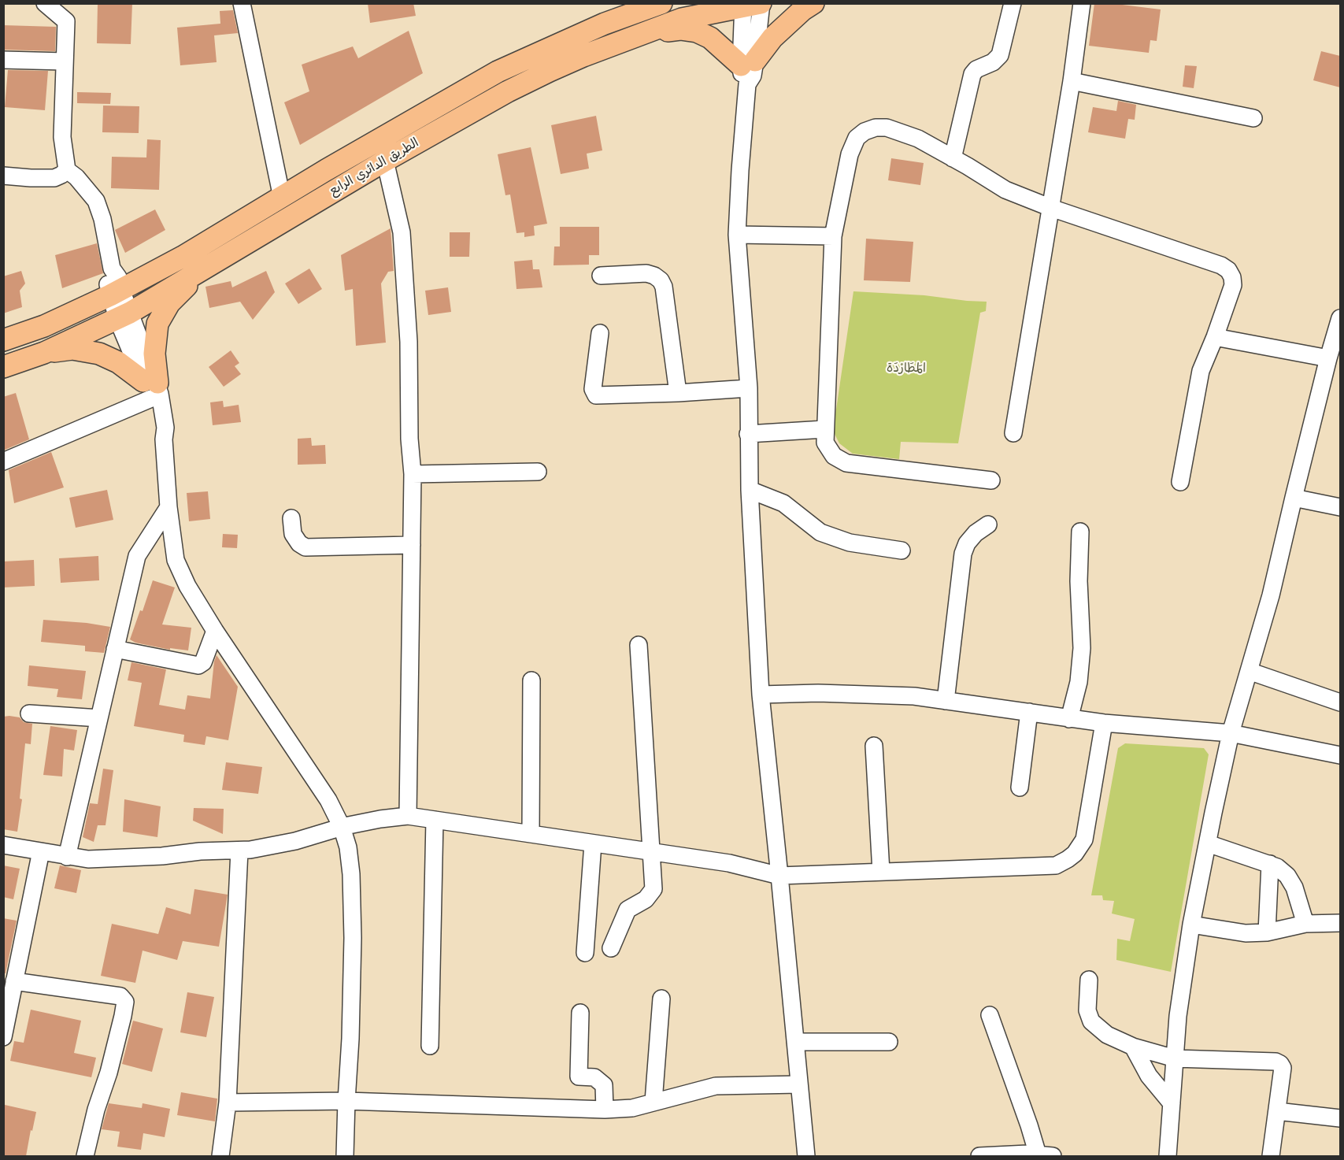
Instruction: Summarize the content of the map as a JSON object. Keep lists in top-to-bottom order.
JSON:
{
  "streets": {
    "main road": ["الطريق الدائري الرابع"]
  },
  "parks": ["المَطَارْدَة"]
}
